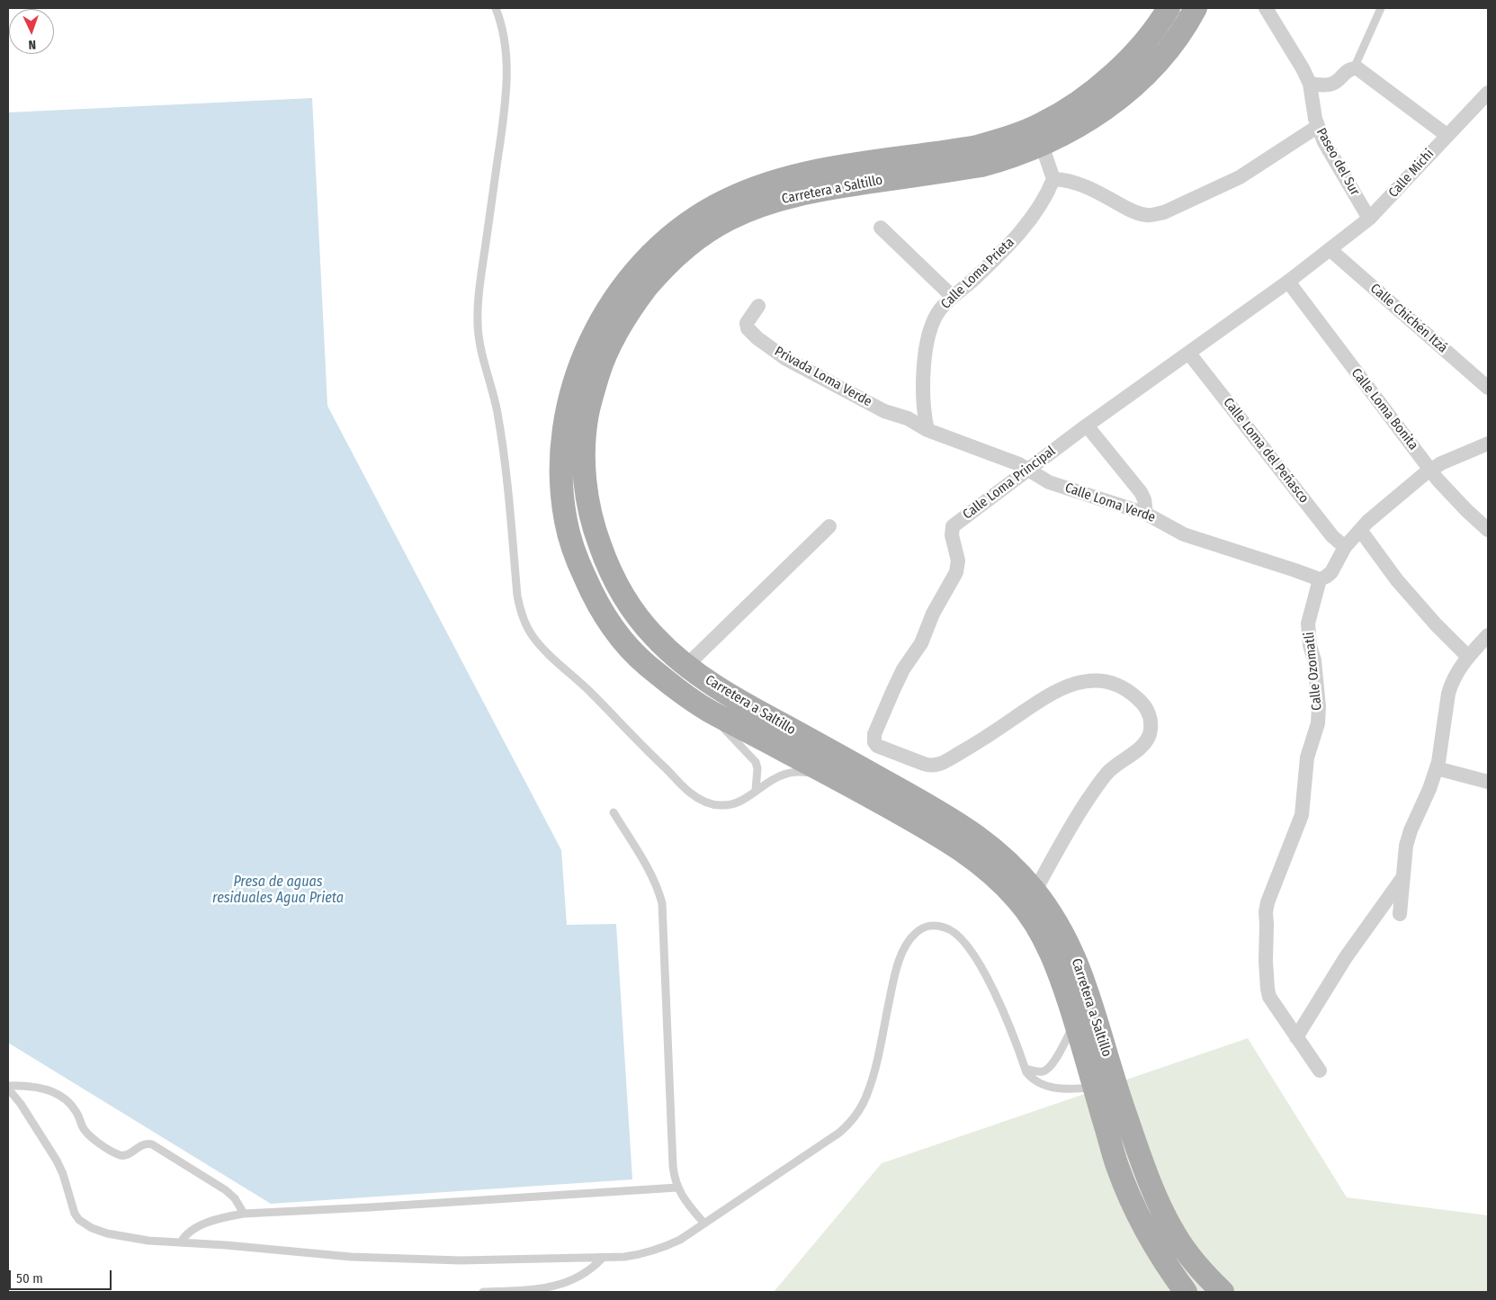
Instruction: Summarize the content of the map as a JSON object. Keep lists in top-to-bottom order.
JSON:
{
  "streets": {
    "main road": ["Carretera a Saltillo"],
    "street": [
      "Paseo del Sur",
      "Calle Michi",
      "Calle Loma Prieta",
      "Calle Chichén Itzá",
      "Privada Loma Verde",
      "Calle Loma Bonita",
      "Calle Loma del Peñasco",
      "Calle Loma Principal",
      "Calle Loma Verde",
      "Calle Ozomatli"
    ]
  },
  "crossings": [
    ["Paseo del Sur", "Calle Michi"],
    ["Calle Michi", "Calle Chichén Itzá"],
    ["Calle Michi", "Calle Loma Principal"],
    ["Carretera a Saltillo", "Calle Loma Principal"],
    ["Calle Loma Prieta", "Privada Loma Verde"],
    ["Calle Loma Prieta", "Calle Loma Verde"],
    ["Calle Chichén Itzá", "Calle Loma Principal"],
    ["Privada Loma Verde", "Calle Loma Verde"],
    ["Calle Loma Bonita", "Calle Loma Principal"],
    ["Calle Loma del Peñasco", "Calle Loma Principal"],
    ["Calle Loma Principal", "Calle Loma Verde"],
    ["Calle Loma Verde", "Calle Ozomatli"]
  ],
  "water": ["Presa de aguas residuales Agua Prieta"],
  "scale_bar": "50 m",
  "north": "bottom"
}
